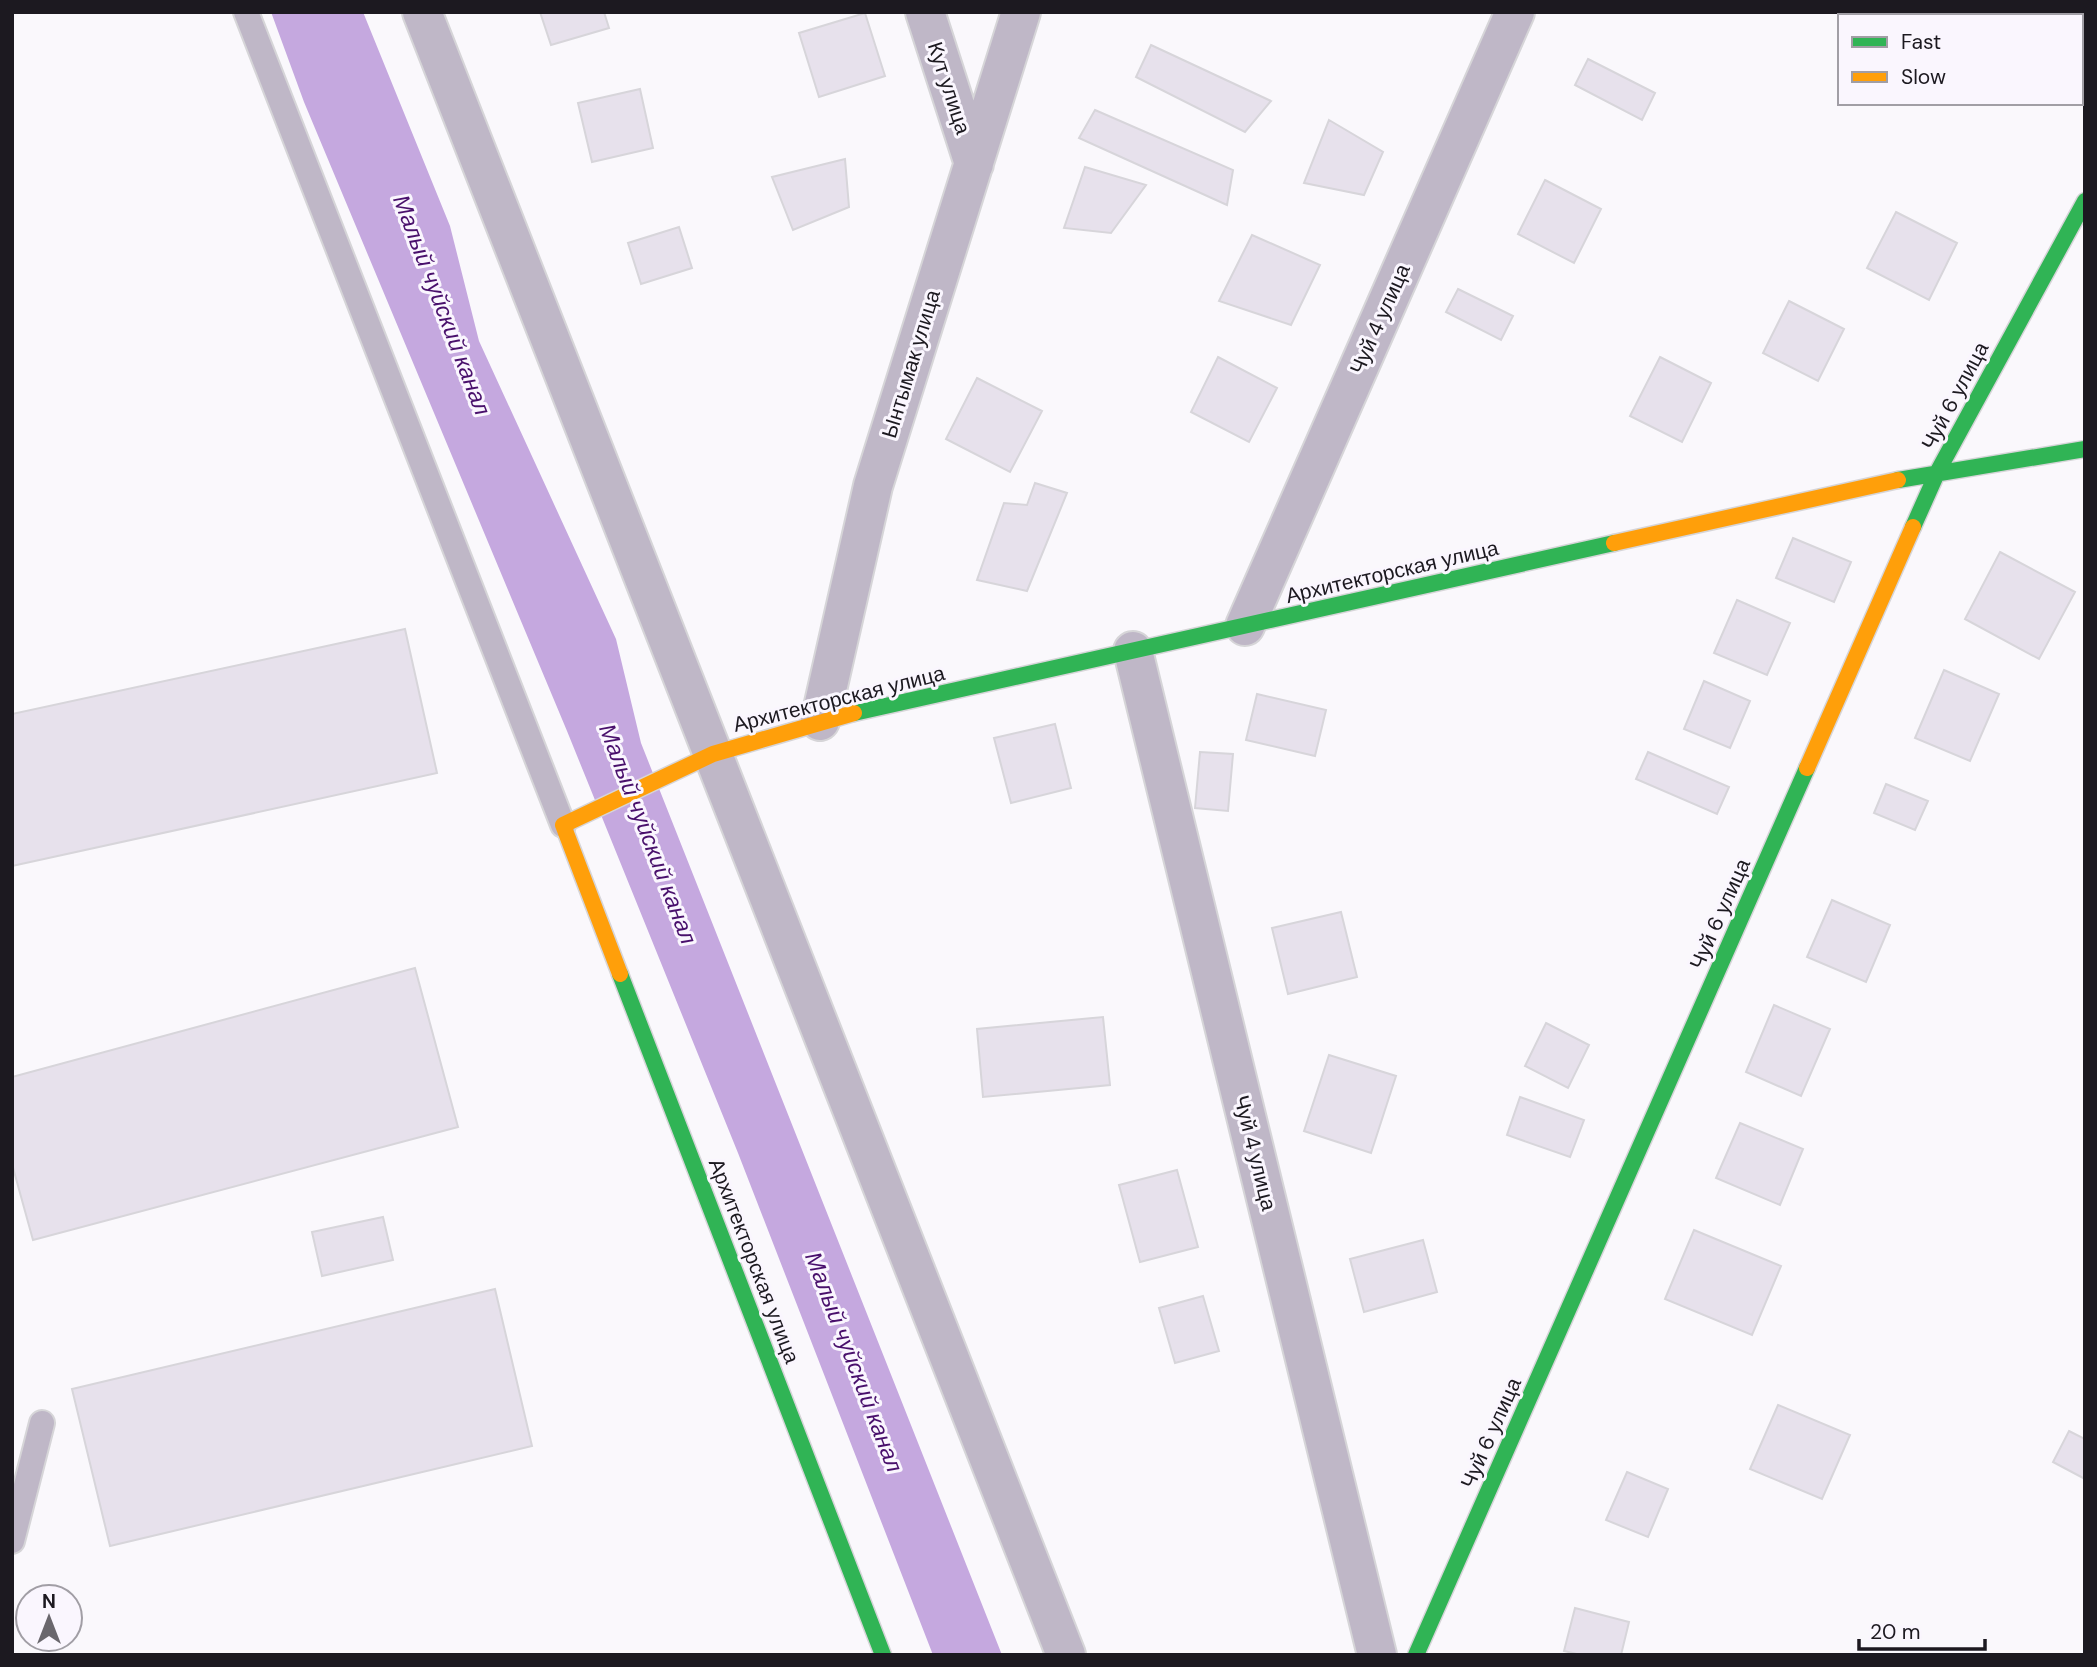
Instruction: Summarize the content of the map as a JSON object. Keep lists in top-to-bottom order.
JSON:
{
  "streets": {
    "street": [
      "Кут улица",
      "Чуй 4 улица",
      "Ынтымак улица",
      "Чуй 6 улица",
      "Архитекторская улица"
    ]
  },
  "crossings": [
    ["Кут улица", "Ынтымак улица"],
    ["Чуй 4 улица", "Архитекторская улица"],
    ["Ынтымак улица", "Архитекторская улица"],
    ["Чуй 6 улица", "Архитекторская улица"]
  ],
  "water": ["Малый чуйский канал"],
  "legend": ["Fast", "Slow"],
  "scale_bar": "20 m",
  "north": "top"
}
